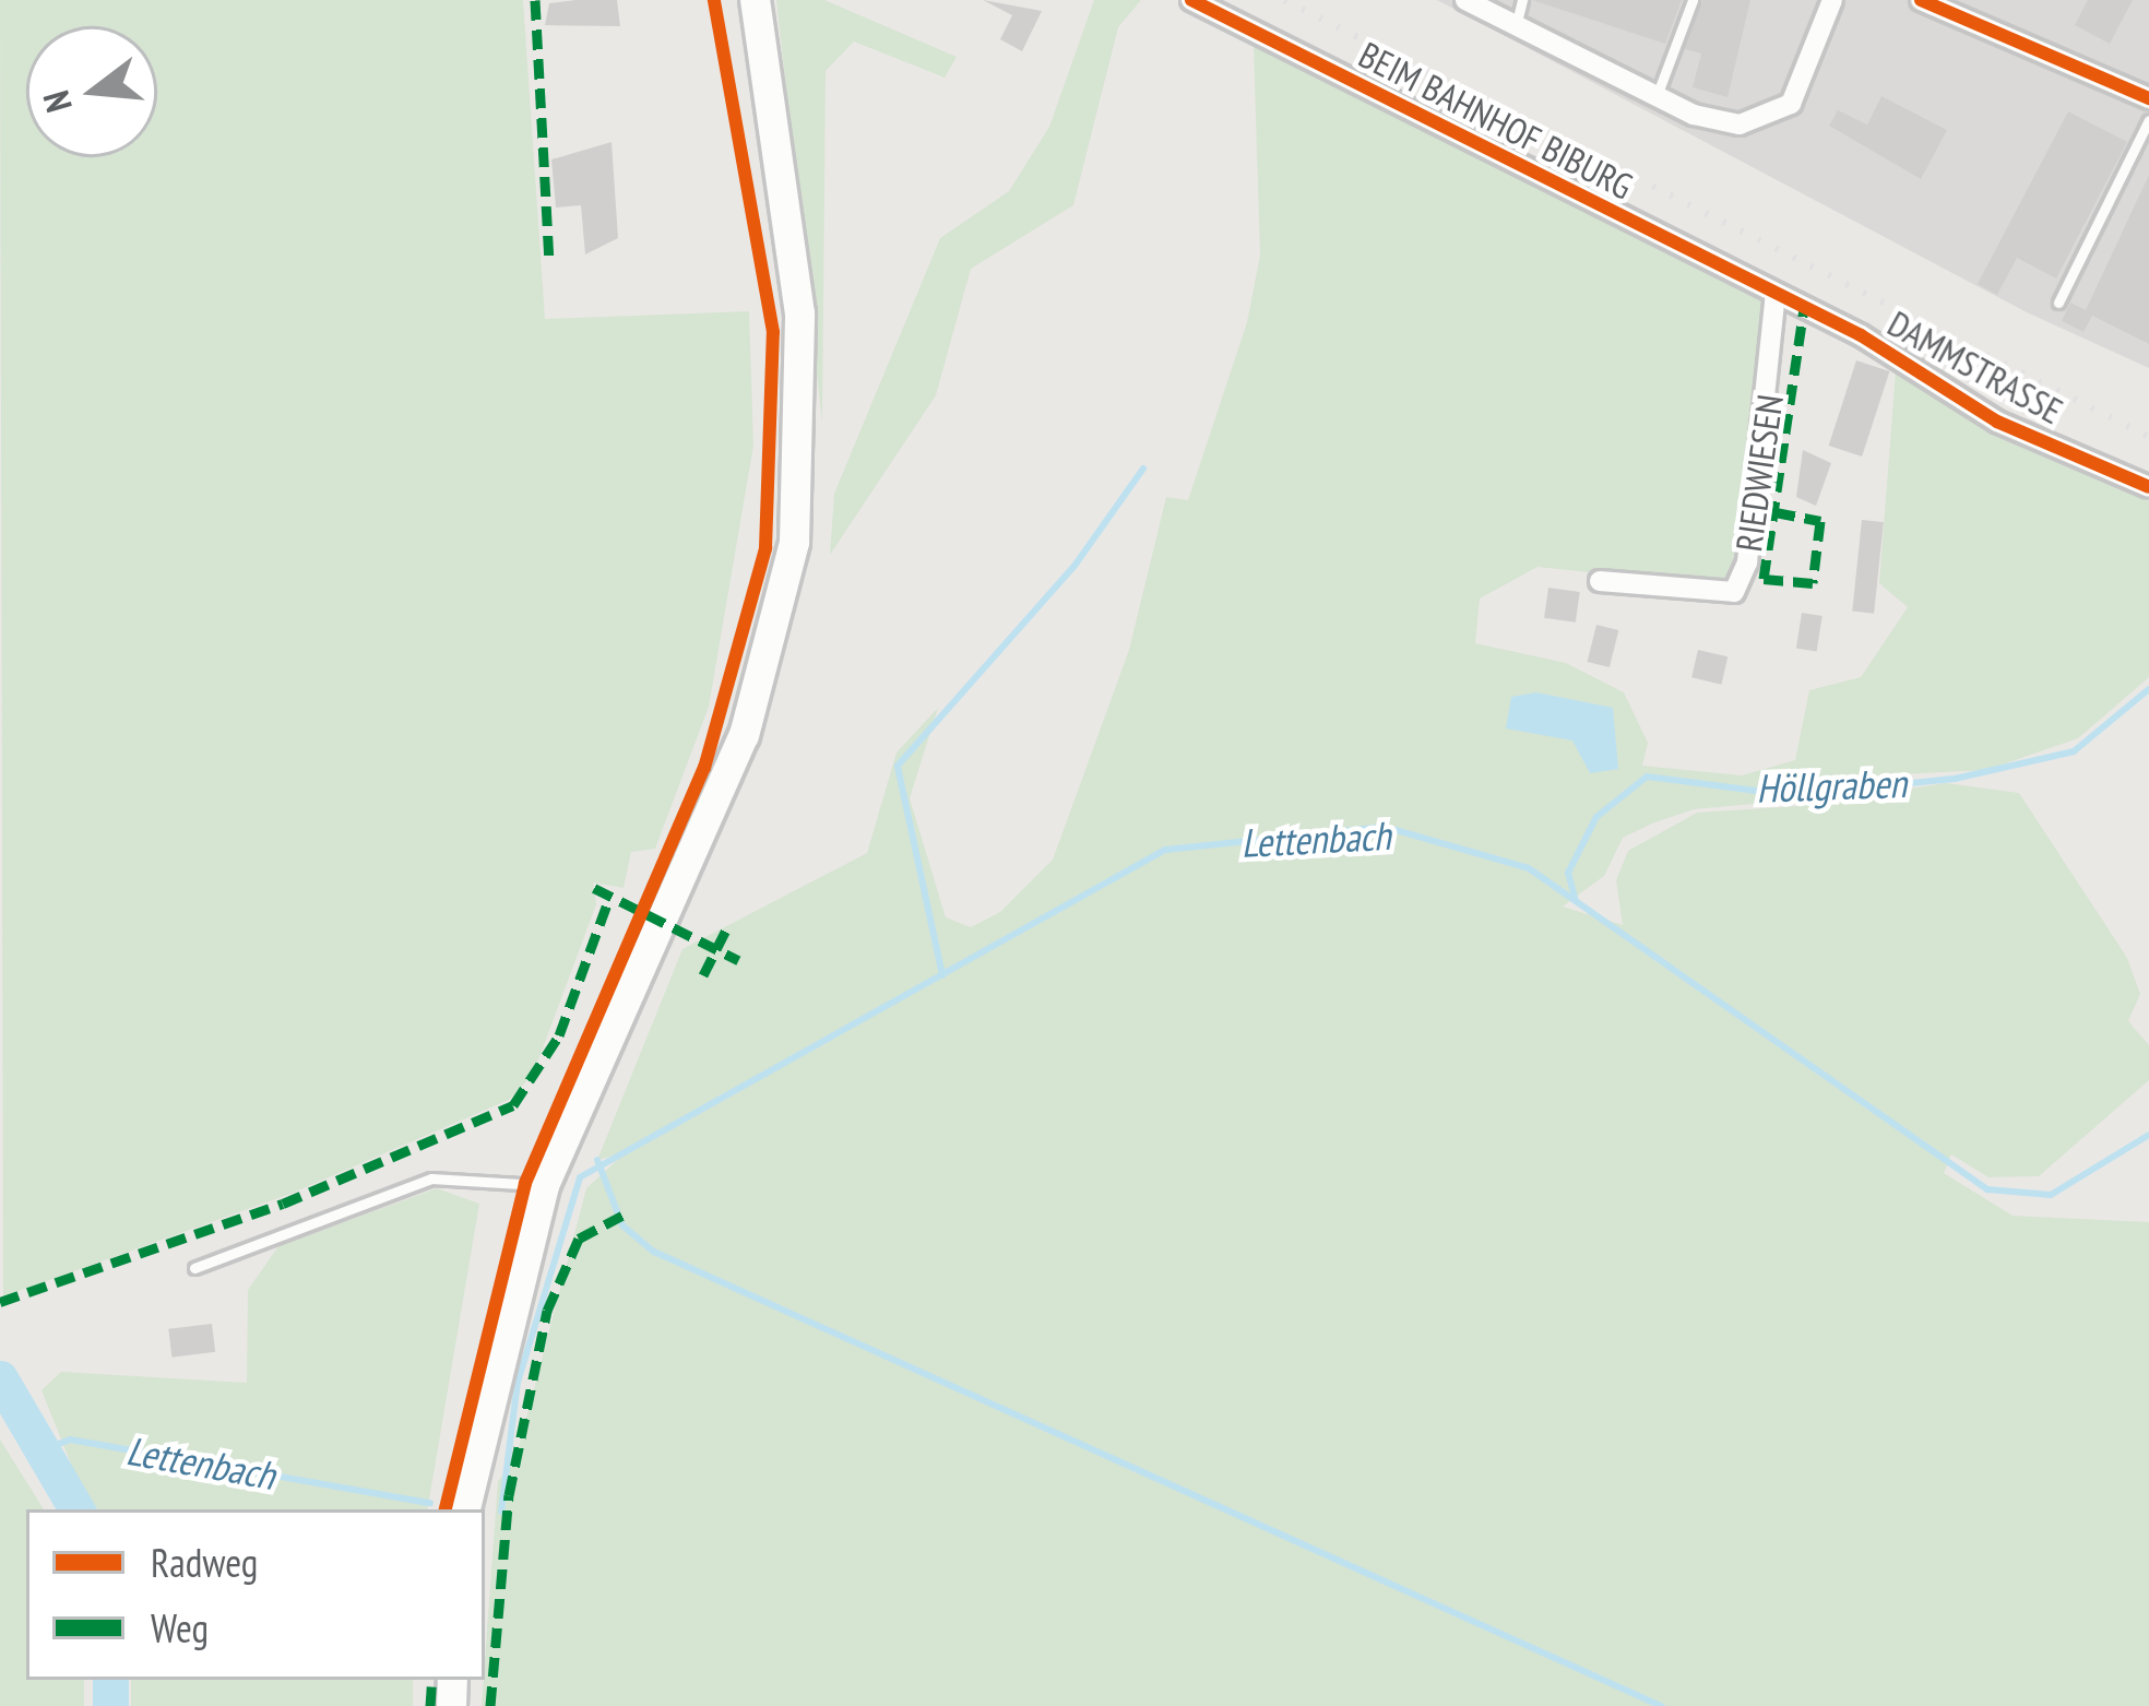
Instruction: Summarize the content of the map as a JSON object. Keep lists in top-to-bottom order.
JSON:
{
  "streets": {
    "street": ["BEIM BAHNHOF BIBURG", "DAMMSTRASSE", "RIEDWIESEN"]
  },
  "crossings": [
    ["BEIM BAHNHOF BIBURG", "DAMMSTRASSE"],
    ["BEIM BAHNHOF BIBURG", "RIEDWIESEN"],
    ["DAMMSTRASSE", "RIEDWIESEN"]
  ],
  "water": ["Höllgraben", "Lettenbach"],
  "legend": ["Radweg", "Weg"],
  "north": "left"
}
